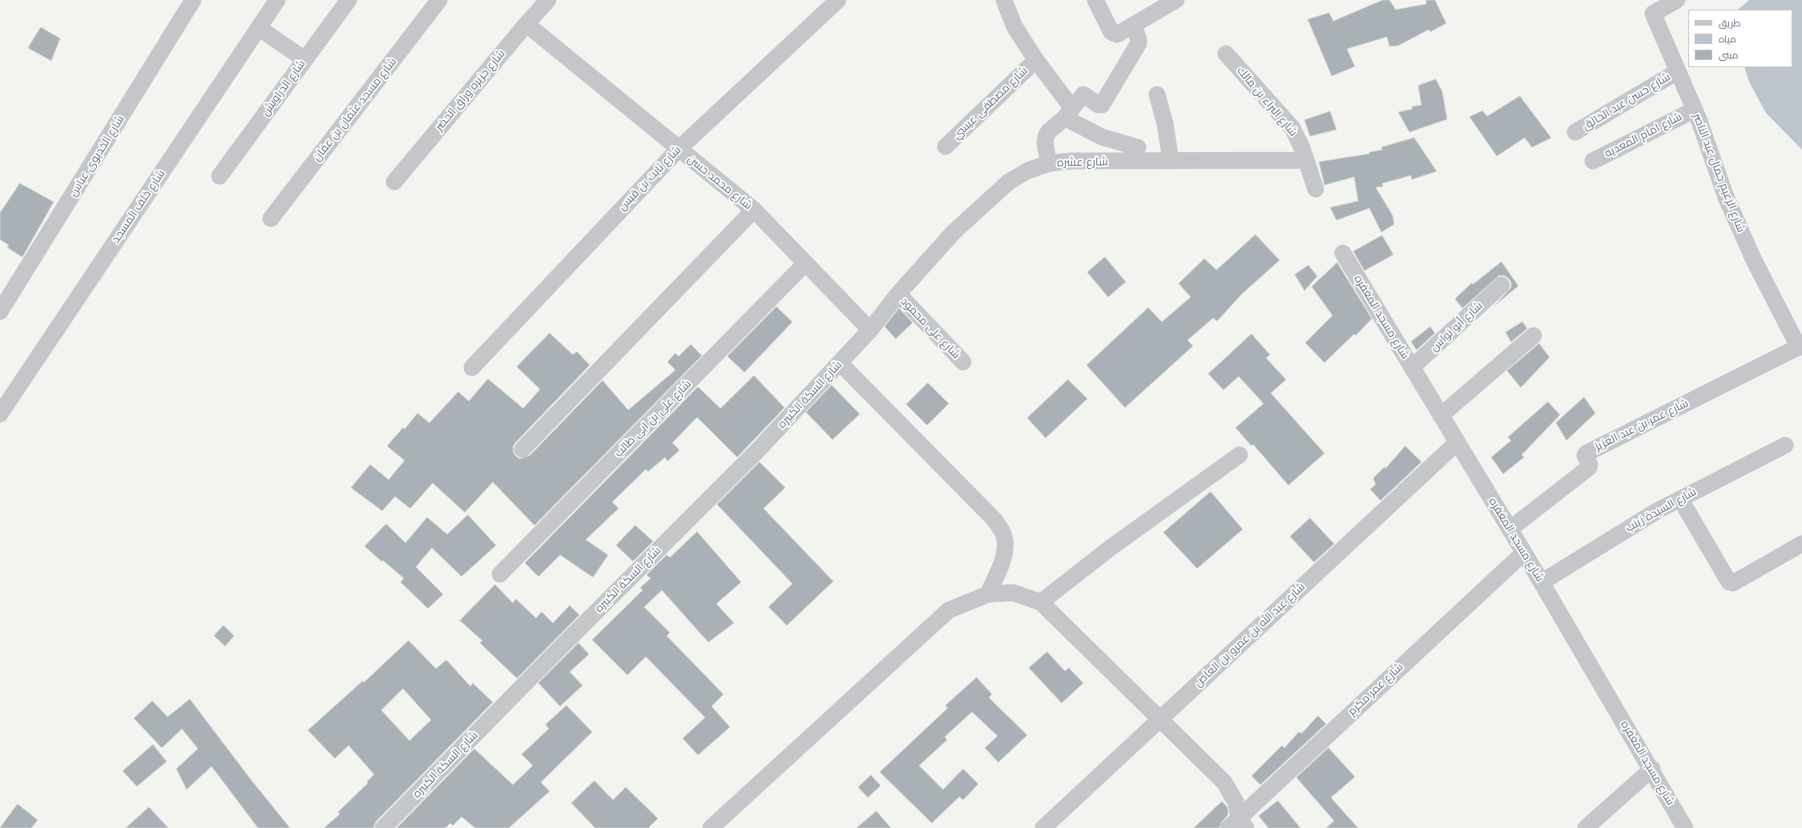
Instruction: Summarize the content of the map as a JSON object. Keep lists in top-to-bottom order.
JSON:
{
  "streets": {
    "street": [
      "شارع الدراويش",
      "شارع جزيره وراق الحضر",
      "شارع البراء بن مالك",
      "شارع حسن عبد الخالق",
      "شارع مصطفى عيسي",
      "شارع مسجد عثمان بن عفان",
      "شارع امام المعديه",
      "شارع الخديوى عباس",
      "شارع عشره",
      "شارع الزعيم جمال عبد الناصر",
      "شارع ثابت بن قيس",
      "شارع محمد حسن",
      "شارع خلف المسجد",
      "شارع مسجد المغفره",
      "شارع أبو نواس",
      "شارع على محمود",
      "شارع السكة الكبيره",
      "شارع على بن ابى طالب",
      "شارع عمر بن عبد العزيز",
      "شارع السيدة زينب",
      "شارع عبد الله بن عمرو بن العاص",
      "شارع عمر مكرم"
    ]
  },
  "crossings": [
    ["شارع جزيره وراق الحضر", "شارع محمد حسن"],
    ["شارع البراء بن مالك", "شارع عشره"],
    ["شارع حسن عبد الخالق", "شارع الزعيم جمال عبد الناصر"],
    ["شارع امام المعديه", "شارع الزعيم جمال عبد الناصر"],
    ["شارع عشره", "شارع محمد حسن"],
    ["شارع عشره", "شارع على محمود"],
    ["شارع عشره", "شارع السكة الكبيره"],
    ["شارع الزعيم جمال عبد الناصر", "شارع عمر بن عبد العزيز"],
    ["شارع ثابت بن قيس", "شارع محمد حسن"],
    ["شارع محمد حسن", "شارع السكة الكبيره"],
    ["شارع محمد حسن", "شارع على بن ابى طالب"],
    ["شارع مسجد المغفره", "شارع أبو نواس"],
    ["شارع مسجد المغفره", "شارع عمر بن عبد العزيز"],
    ["شارع مسجد المغفره", "شارع السيدة زينب"],
    ["شارع مسجد المغفره", "شارع عبد الله بن عمرو بن العاص"],
    ["شارع مسجد المغفره", "شارع عمر مكرم"]
  ],
  "legend": ["طريق", "مياه", "مبنى"]
}
